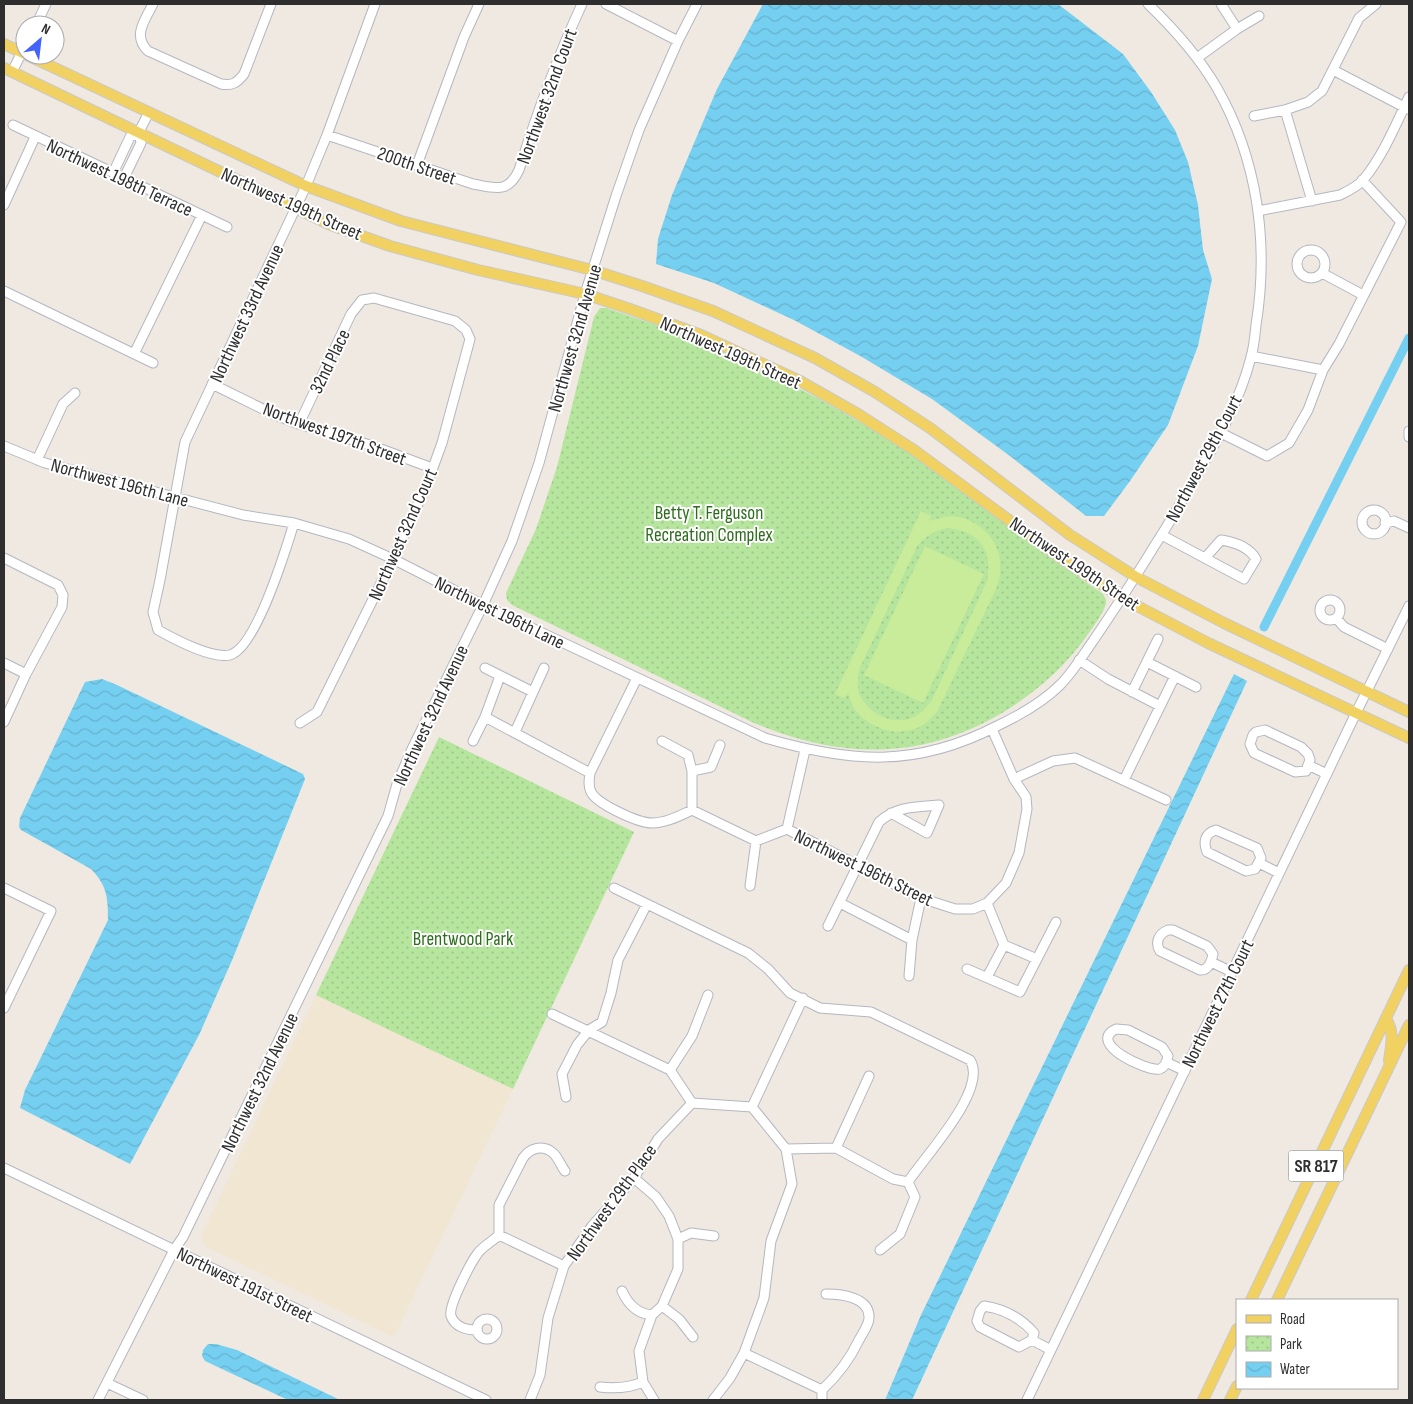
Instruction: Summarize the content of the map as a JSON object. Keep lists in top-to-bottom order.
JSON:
{
  "streets": {
    "main road": ["Northwest 199th Street", "SR 817"],
    "street": [
      "Northwest 32nd Court",
      "200th Street",
      "Northwest 198th Terrace",
      "Northwest 33rd Avenue",
      "Northwest 32nd Avenue",
      "32nd Place",
      "Northwest 197th Street",
      "Northwest 29th Court",
      "Northwest 196th Lane",
      "Northwest 196th Street",
      "Northwest 27th Court",
      "Northwest 29th Place",
      "Northwest 191st Street"
    ]
  },
  "crossings": [
    ["Northwest 32nd Court", "200th Street"],
    ["Northwest 32nd Court", "32nd Place"],
    ["Northwest 32nd Court", "Northwest 197th Street"],
    ["Northwest 32nd Court", "Northwest 196th Lane"],
    ["200th Street", "Northwest 33rd Avenue"],
    ["Northwest 199th Street", "Northwest 33rd Avenue"],
    ["Northwest 199th Street", "Northwest 32nd Avenue"],
    ["Northwest 199th Street", "Northwest 29th Court"],
    ["Northwest 199th Street", "Northwest 27th Court"],
    ["Northwest 33rd Avenue", "Northwest 197th Street"],
    ["Northwest 33rd Avenue", "Northwest 196th Lane"],
    ["Northwest 32nd Avenue", "Northwest 196th Lane"],
    ["Northwest 32nd Avenue", "Northwest 191st Street"],
    ["32nd Place", "Northwest 197th Street"],
    ["Northwest 29th Court", "Northwest 196th Lane"]
  ],
  "parks": ["Betty T. Ferguson Recreation Complex", "Brentwood Park"],
  "legend": ["Road", "Park", "Water"],
  "north": "top right"
}
